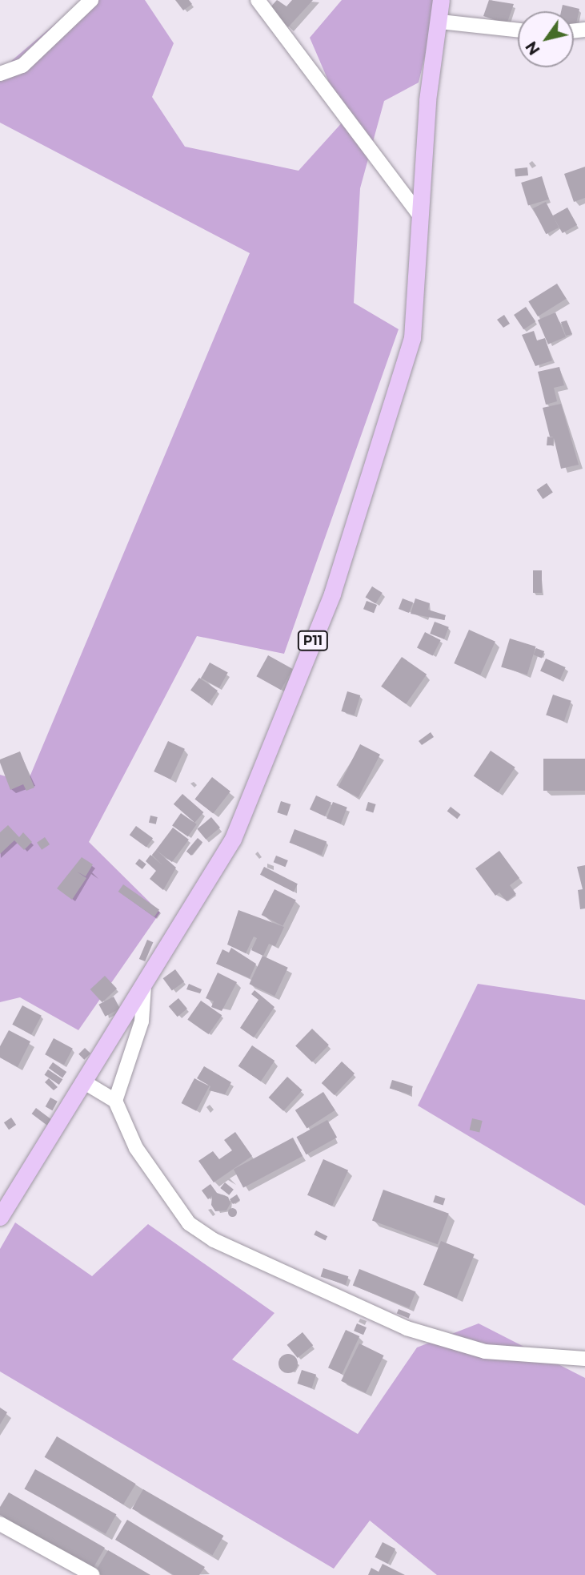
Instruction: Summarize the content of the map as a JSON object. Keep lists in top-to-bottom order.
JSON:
{
  "streets": {
    "main road": ["P11"]
  },
  "north": "bottom left"
}
